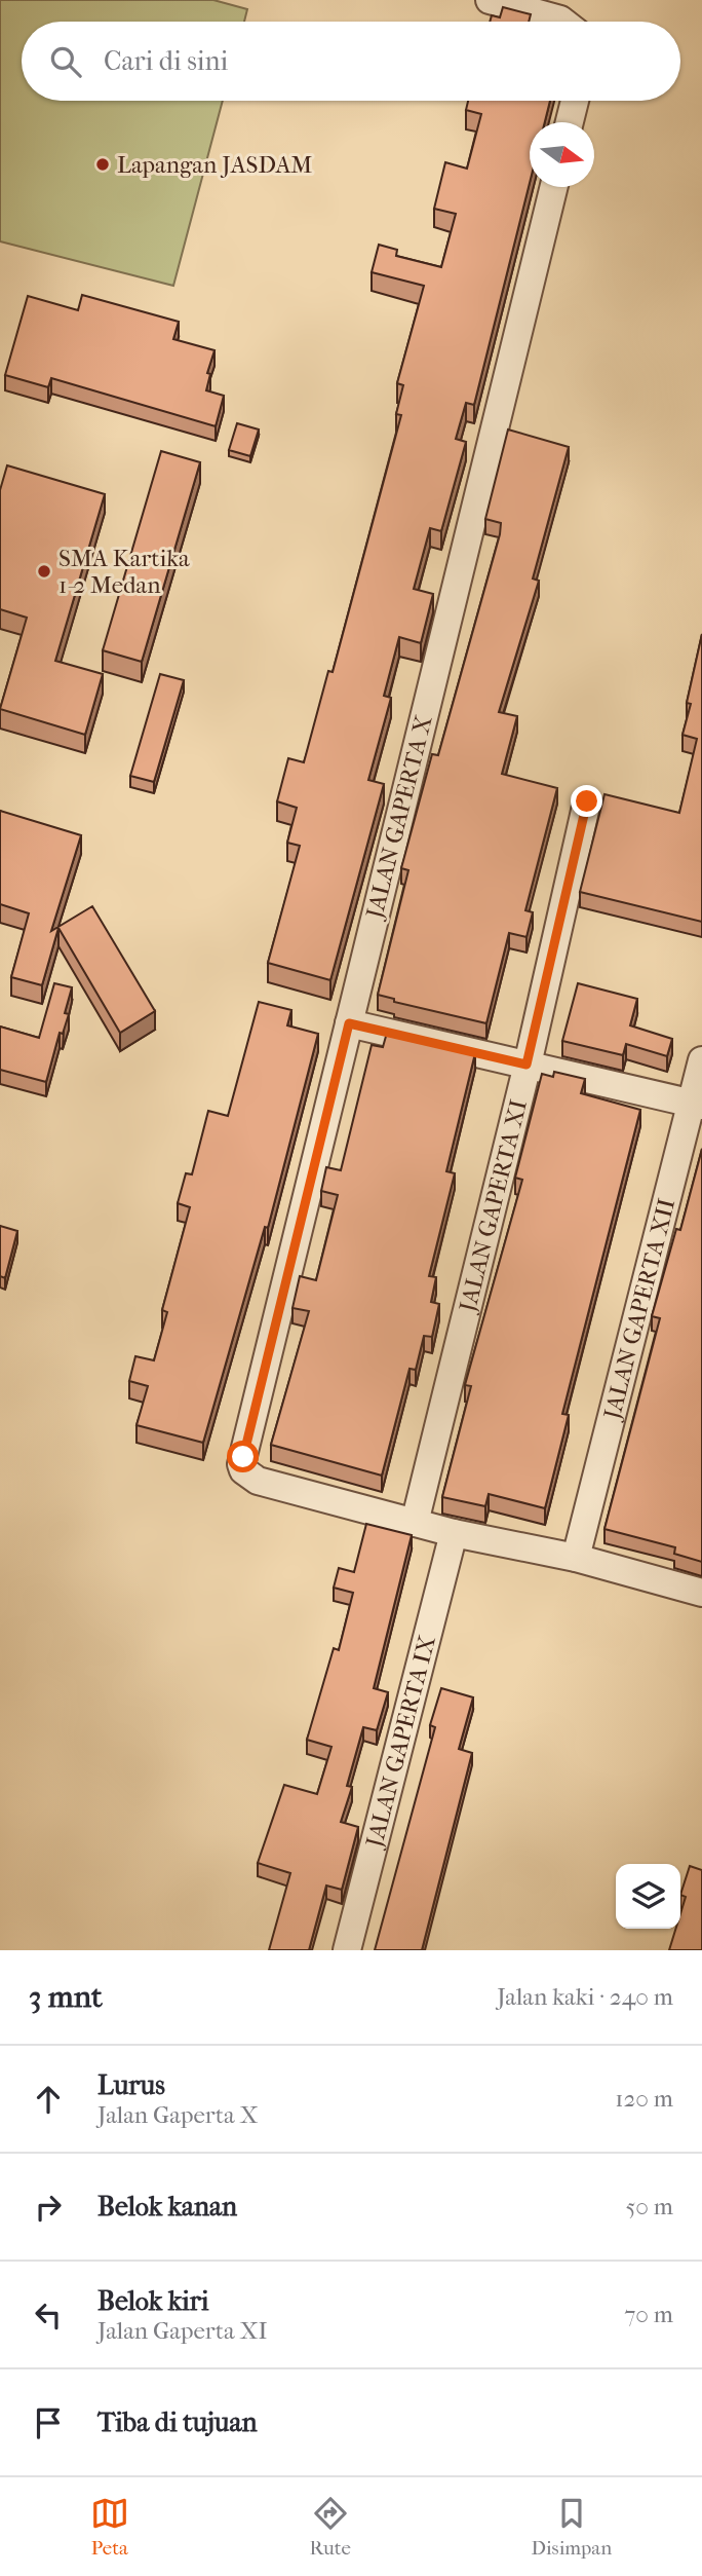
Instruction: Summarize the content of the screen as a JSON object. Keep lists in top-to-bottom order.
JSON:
{
  "streets": {
    "street": [
      "JALAN GAPERTA X",
      "JALAN GAPERTA XI",
      "JALAN GAPERTA XII",
      "JALAN GAPERTA IX"
    ]
  },
  "crossings": [
    ["JALAN GAPERTA X", "JALAN GAPERTA XI"]
  ],
  "places": ["Lapangan JASDAM", "SMA Kartika 1-2 Medan"],
  "north": "right",
  "page": {
    "search": "Cari di sini",
    "heading": ["3 mnt", "Jalan kaki · 240 m"],
    "list": [
      ["Lurus", "Jalan Gaperta X", "120 m"],
      ["Belok kanan", "50 m"],
      ["Belok kiri", "Jalan Gaperta XI", "70 m"],
      "Tiba di tujuan"
    ],
    "nav": ["Peta", "Rute", "Disimpan"]
  }
}
